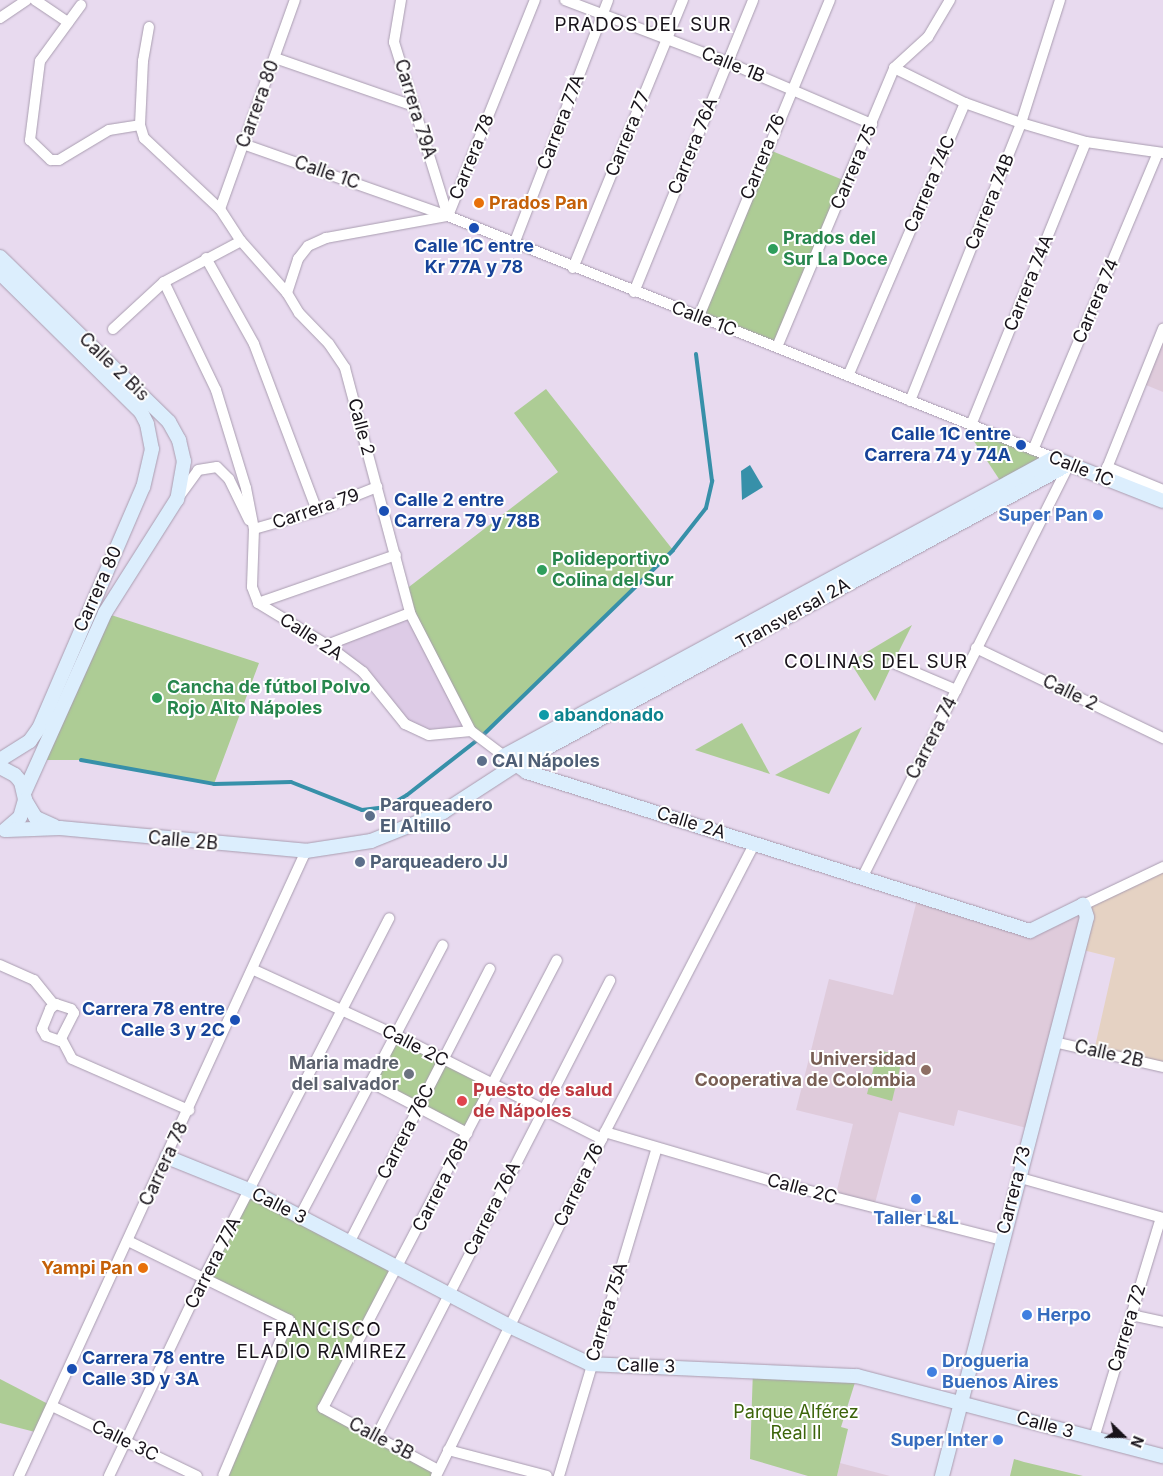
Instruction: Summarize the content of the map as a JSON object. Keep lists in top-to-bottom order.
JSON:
{
  "streets": {
    "street": [
      "Calle 1B",
      "Carrera 80",
      "Carrera 79A",
      "Carrera 77A",
      "Carrera 77",
      "Carrera 76A",
      "Carrera 78",
      "Carrera 76",
      "Carrera 75",
      "Calle 1C",
      "Carrera 74C",
      "Carrera 74B",
      "Carrera 74A",
      "Carrera 74",
      "Calle 2 Bis",
      "Calle 2",
      "Carrera 79",
      "Transversal 2A",
      "Calle 2A",
      "Calle 2B",
      "Calle 2C",
      "Carrera 76C",
      "Carrera 76B",
      "Carrera 73",
      "Calle 3",
      "Carrera 75A",
      "Carrera 72",
      "Calle 3B",
      "Calle 3C"
    ]
  },
  "crossings": [
    ["Calle 1B", "Carrera 77A"],
    ["Calle 1B", "Carrera 77"],
    ["Calle 1B", "Carrera 76A"],
    ["Calle 1B", "Carrera 76"],
    ["Calle 1B", "Carrera 75"],
    ["Carrera 80", "Calle 1C"],
    ["Carrera 80", "Calle 2 Bis"],
    ["Carrera 80", "Calle 2"],
    ["Carrera 80", "Calle 2B"],
    ["Carrera 79A", "Carrera 78"],
    ["Carrera 79A", "Calle 1C"],
    ["Carrera 77A", "Calle 1C"],
    ["Carrera 77A", "Calle 2C"],
    ["Carrera 77A", "Calle 3"],
    ["Carrera 77A", "Calle 3C"],
    ["Carrera 77", "Calle 1C"],
    ["Carrera 76A", "Calle 1C"],
    ["Carrera 76A", "Calle 2C"],
    ["Carrera 76A", "Calle 3"],
    ["Carrera 76A", "Calle 3B"],
    ["Carrera 78", "Calle 1C"],
    ["Carrera 78", "Calle 2"],
    ["Carrera 78", "Calle 2B"],
    ["Carrera 78", "Calle 2C"],
    ["Carrera 78", "Calle 3"],
    ["Carrera 78", "Calle 3C"],
    ["Carrera 76", "Calle 1C"],
    ["Carrera 76", "Calle 2A"],
    ["Carrera 76", "Calle 2C"],
    ["Carrera 76", "Calle 3"],
    ["Carrera 76", "Calle 3B"],
    ["Carrera 75", "Calle 1C"],
    ["Calle 1C", "Carrera 74C"],
    ["Calle 1C", "Carrera 74B"],
    ["Calle 1C", "Carrera 74A"],
    ["Calle 1C", "Carrera 74"],
    ["Calle 1C", "Transversal 2A"],
    ["Carrera 74", "Calle 2"],
    ["Carrera 74", "Transversal 2A"],
    ["Carrera 74", "Calle 2A"],
    ["Calle 2", "Carrera 79"],
    ["Calle 2", "Transversal 2A"],
    ["Calle 2", "Calle 2A"],
    ["Transversal 2A", "Calle 2A"],
    ["Calle 2A", "Carrera 73"],
    ["Calle 2B", "Carrera 73"],
    ["Calle 2C", "Carrera 76C"],
    ["Calle 2C", "Carrera 76B"],
    ["Calle 2C", "Carrera 73"],
    ["Calle 2C", "Carrera 75A"],
    ["Carrera 76C", "Calle 3"],
    ["Carrera 76B", "Calle 3"],
    ["Carrera 76B", "Calle 3B"],
    ["Carrera 73", "Calle 3"],
    ["Calle 3", "Carrera 75A"],
    ["Calle 3", "Carrera 72"]
  ],
  "districts": ["PRADOS DEL SUR", "COLINAS DEL SUR", "FRANCISCO ELADIO RAMIREZ"],
  "parks": ["Parque Alférez Real II"],
  "places": [
    "Prados Pan",
    "Calle 1C entre Kr 77A y 78",
    "Prados del Sur La Doce",
    "Calle 1C entre Carrera 74 y 74A",
    "Calle 2 entre Carrera 79 y 78B",
    "Super Pan",
    "Polideportivo Colina del Sur",
    "Cancha de fútbol Polvo Rojo Alto Nápoles",
    "abandonado",
    "CAI Nápoles",
    "Parqueadero El Altillo",
    "Parqueadero JJ",
    "Carrera 78 entre Calle 3 y 2C",
    "Universidad Cooperativa de Colombia",
    "Maria madre del salvador",
    "Puesto de salud de Nápoles",
    "Taller L&L",
    "Yampi Pan",
    "Herpo",
    "Carrera 78 entre Calle 3D y 3A",
    "Drogueria Buenos Aires",
    "Super Inter"
  ],
  "north": "right"
}
